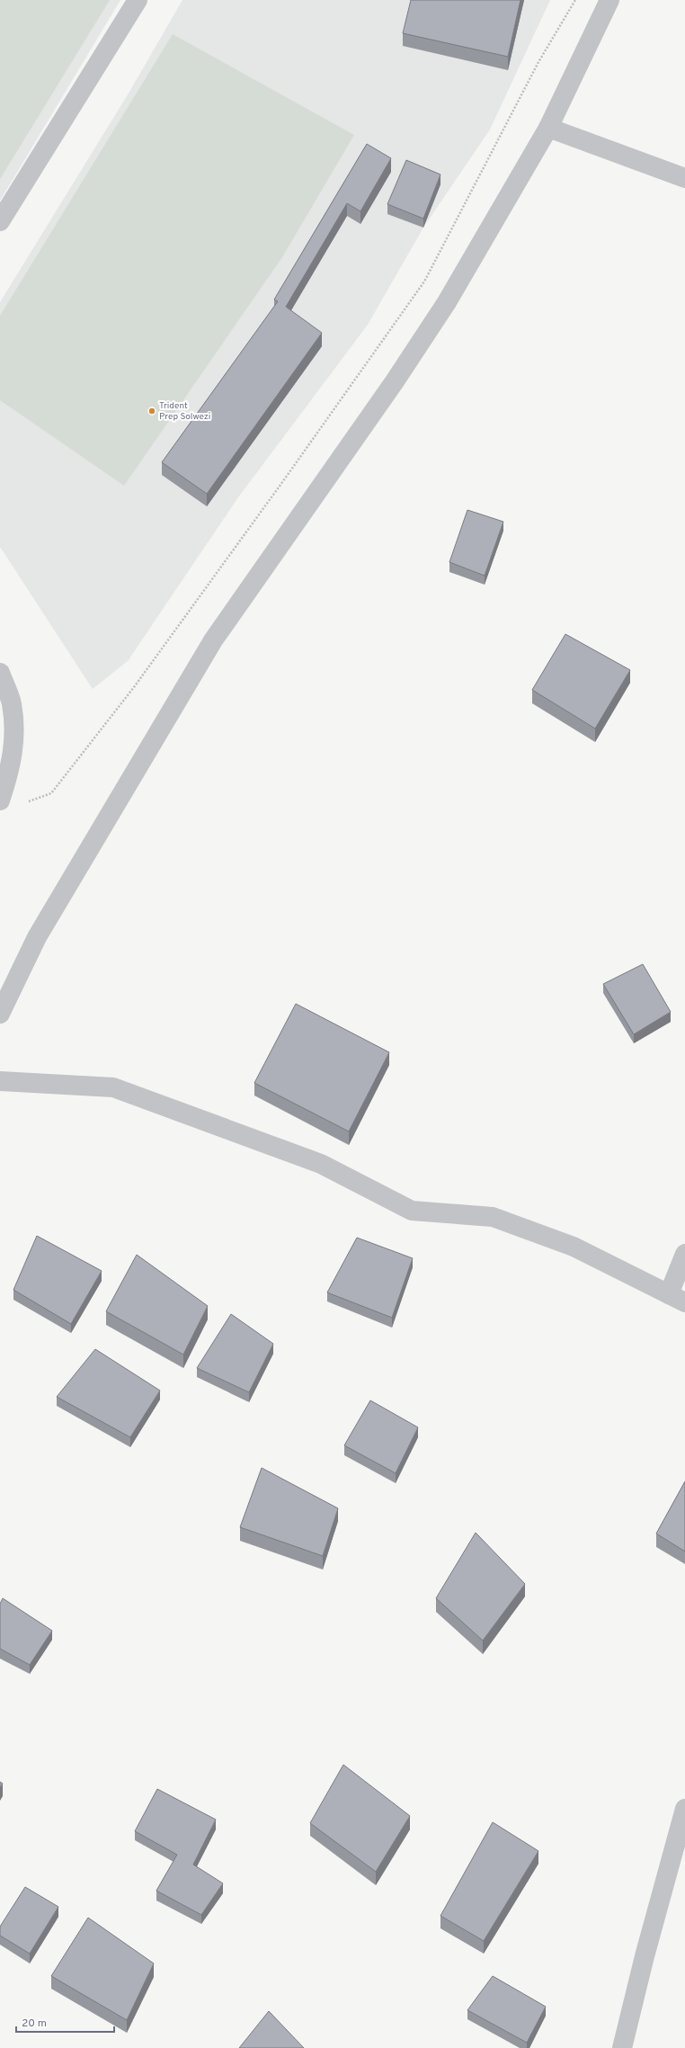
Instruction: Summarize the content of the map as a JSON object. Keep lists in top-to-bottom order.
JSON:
{
  "places": ["Trident Prep Solwezi"],
  "scale_bar": "20 m"
}
